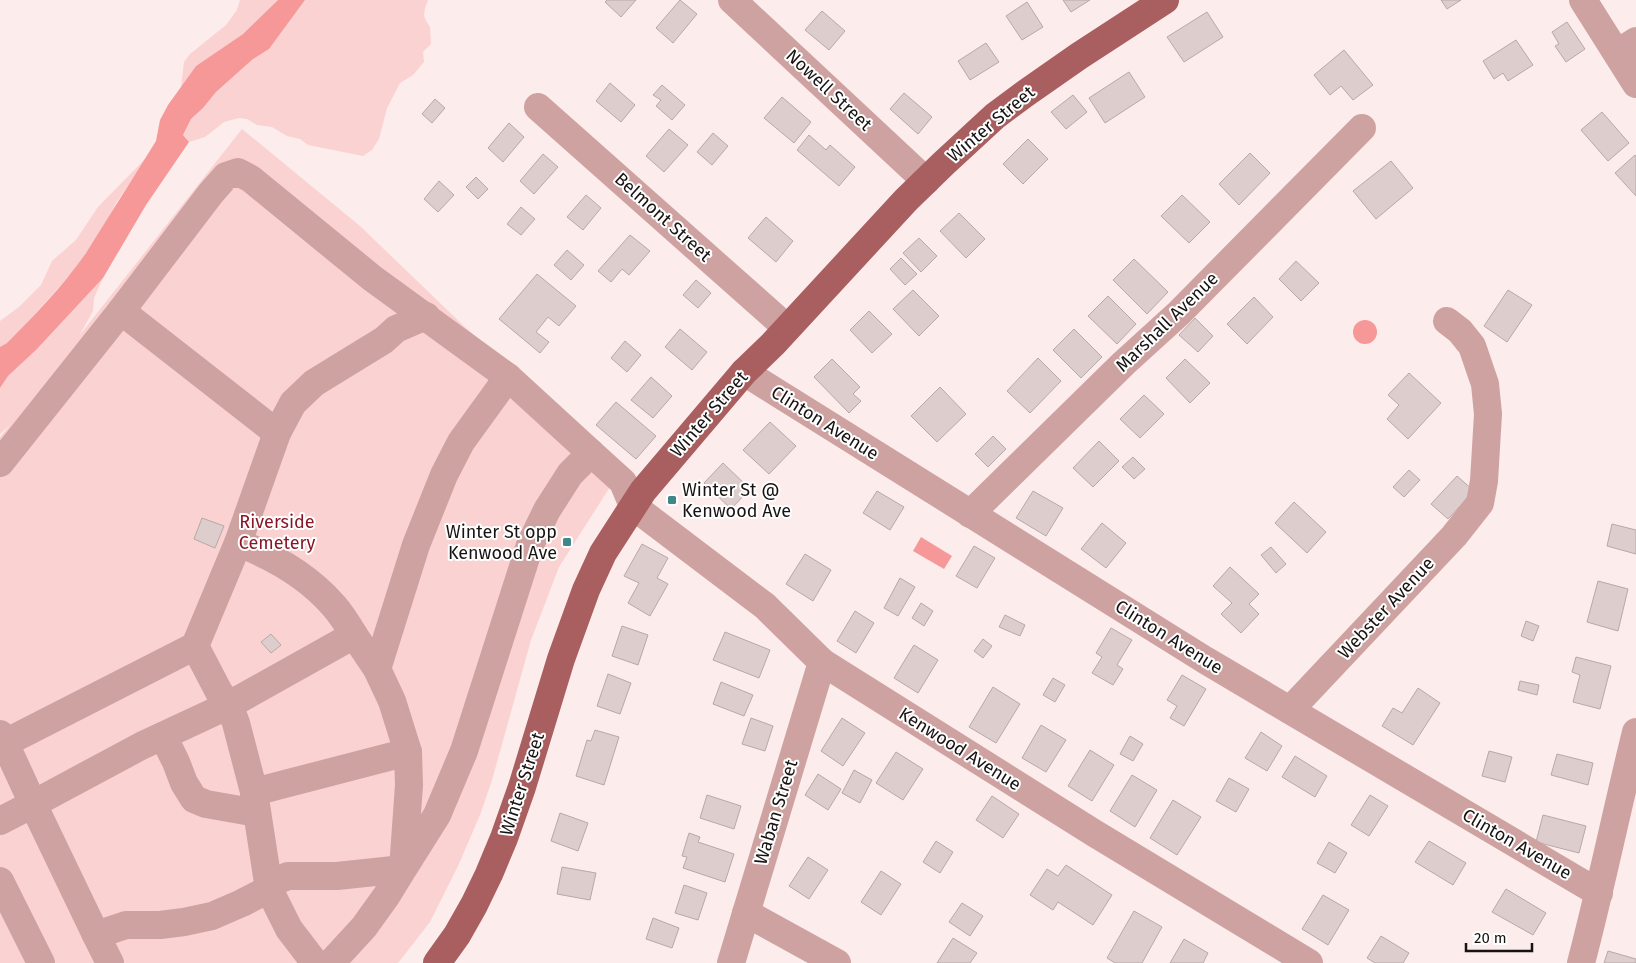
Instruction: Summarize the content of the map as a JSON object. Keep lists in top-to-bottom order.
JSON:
{
  "streets": {
    "main road": ["Winter Street"],
    "street": [
      "Nowell Street",
      "Belmont Street",
      "Marshall Avenue",
      "Clinton Avenue",
      "Webster Avenue",
      "Kenwood Avenue",
      "Waban Street"
    ]
  },
  "crossings": [
    ["Nowell Street", "Winter Street"],
    ["Winter Street", "Belmont Street"],
    ["Winter Street", "Clinton Avenue"],
    ["Winter Street", "Kenwood Avenue"],
    ["Marshall Avenue", "Clinton Avenue"],
    ["Clinton Avenue", "Webster Avenue"],
    ["Kenwood Avenue", "Waban Street"]
  ],
  "parks": ["Riverside Cemetery"],
  "places": {
    "transit": ["Winter St @ Kenwood Ave", "Winter St opp Kenwood Ave"]
  },
  "scale_bar": "20 m"
}
